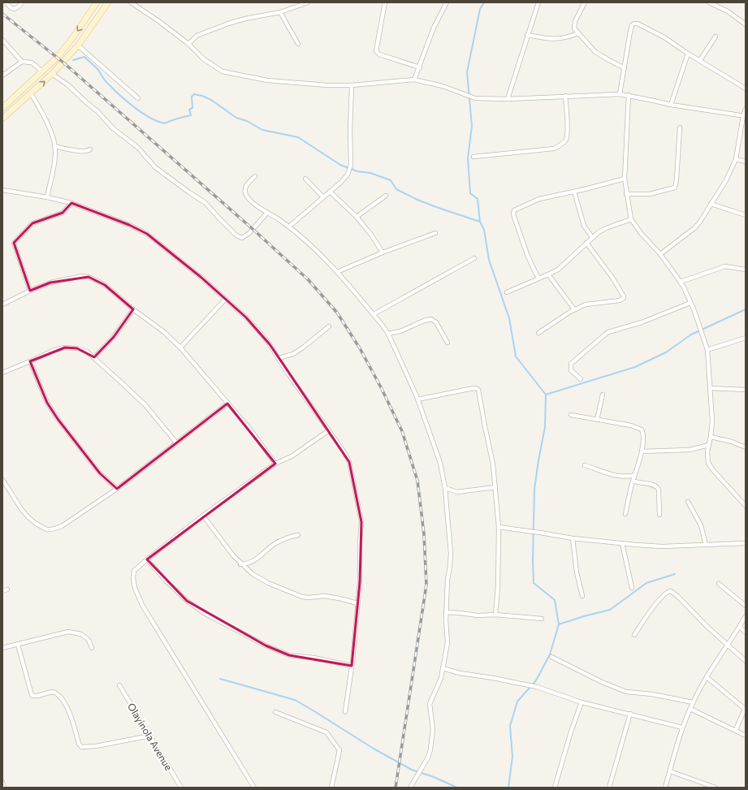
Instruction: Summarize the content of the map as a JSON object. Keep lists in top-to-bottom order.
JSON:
{
  "streets": {
    "street": ["Olayinola Avenue"]
  }
}
